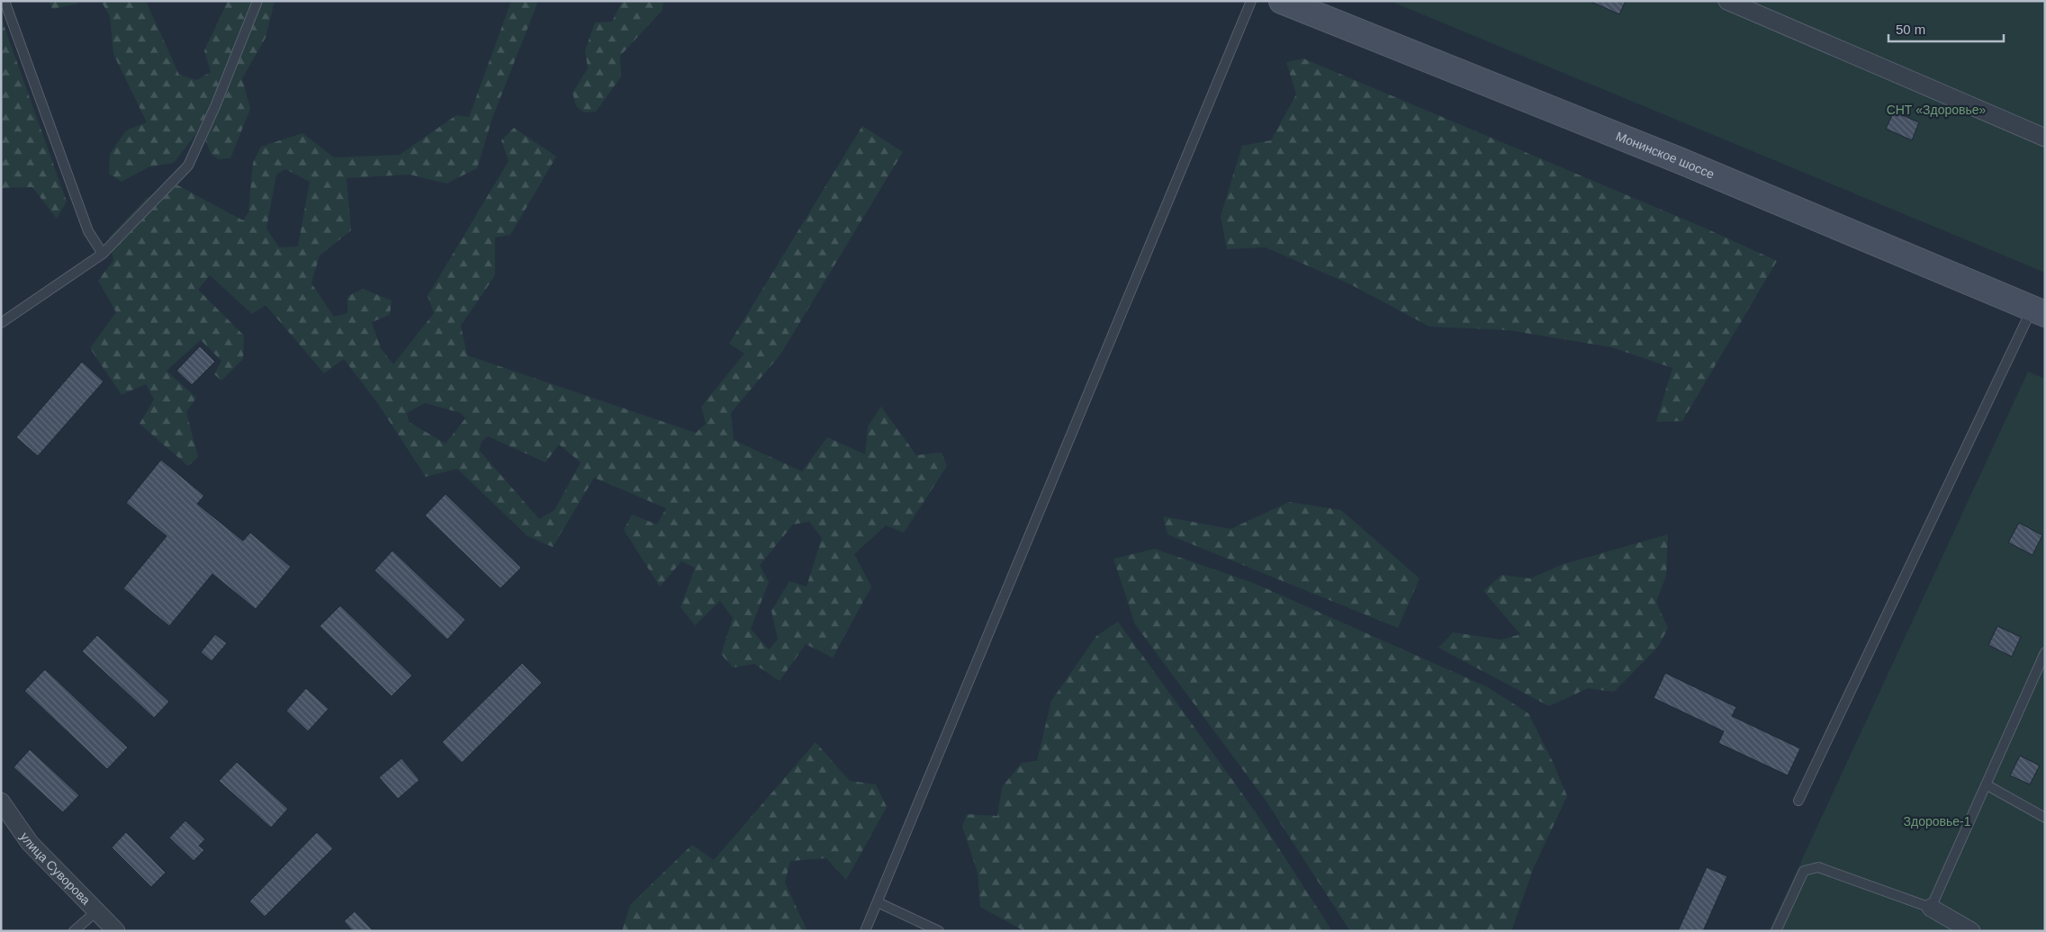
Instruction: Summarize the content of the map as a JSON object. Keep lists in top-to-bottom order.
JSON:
{
  "streets": {
    "main road": ["Монинское шоссе"],
    "street": ["улица Суворова"]
  },
  "parks": ["СНТ «Здоровье»", "Здоровье-1"],
  "scale_bar": "50 m"
}
